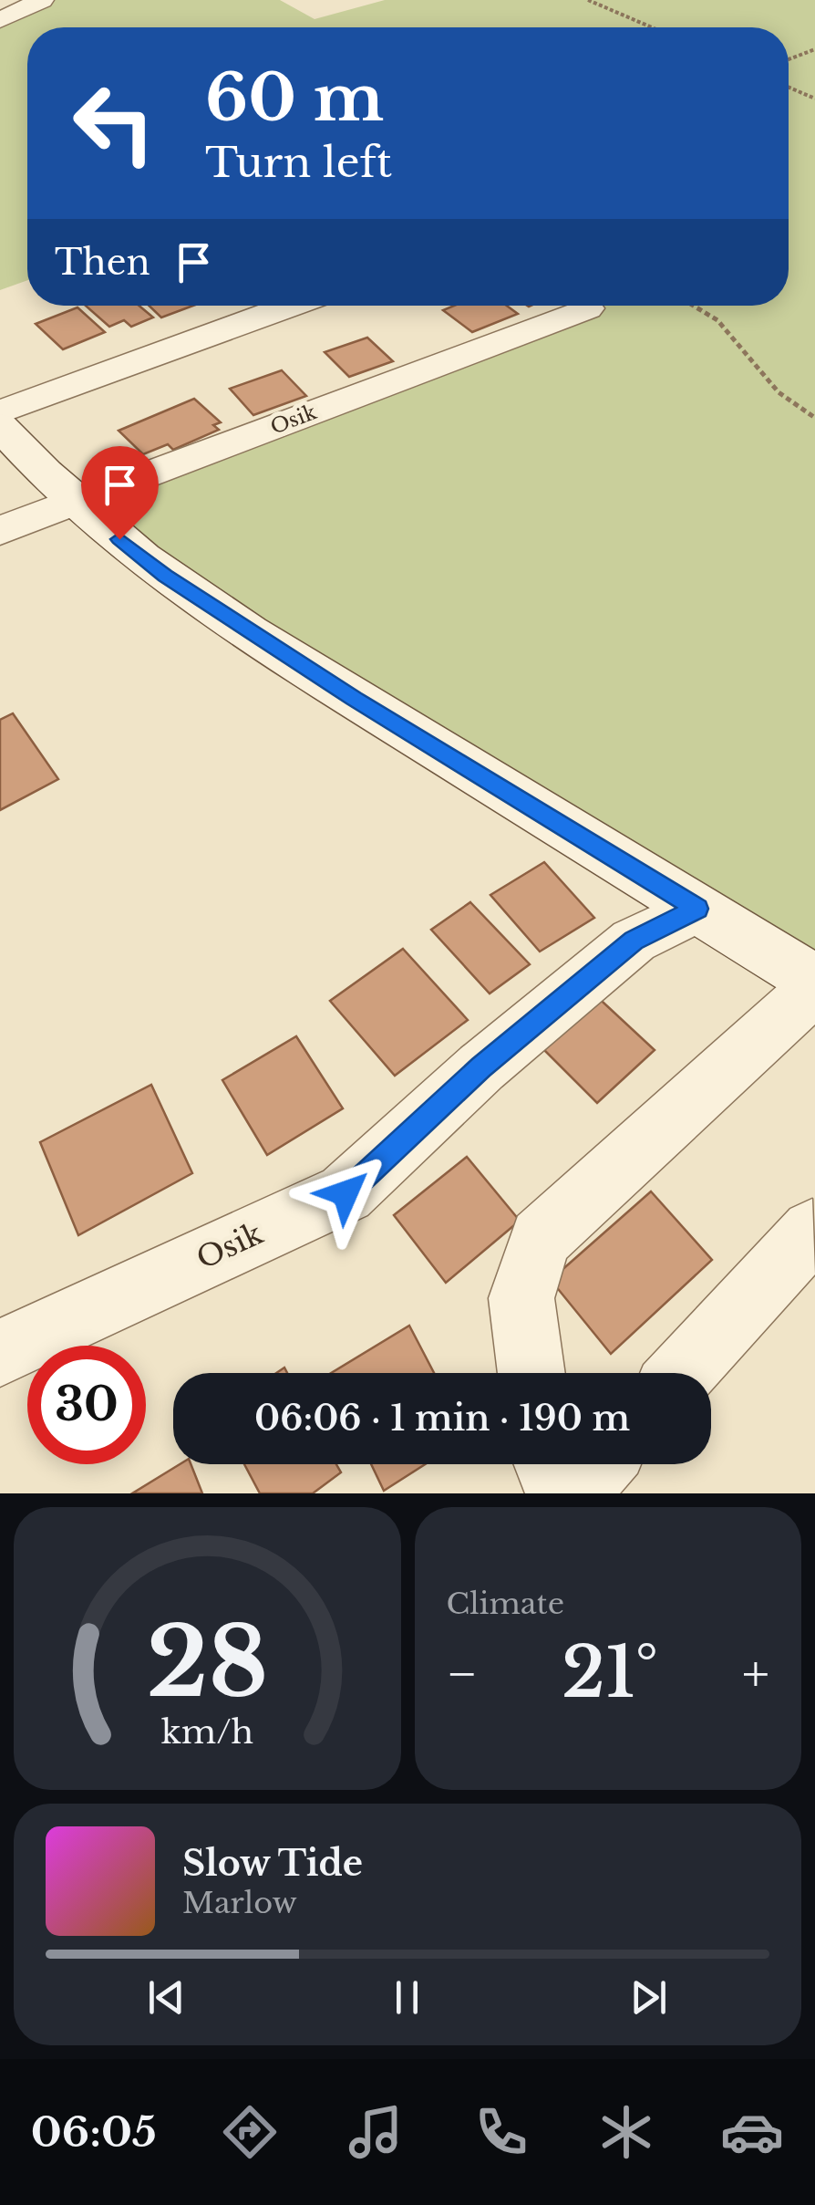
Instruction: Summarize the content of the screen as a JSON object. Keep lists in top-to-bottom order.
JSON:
{
  "streets": {
    "street": ["Osik"]
  },
  "page": {
    "turn": ["60 m", "Turn left"],
    "then": "Then",
    "limit": "30",
    "trip": "06:06 · 1 min · 190 m",
    "tile": "Climate",
    "heat": ["−", "21°", "+"],
    "song": ["Slow Tide", "Marlow"],
    "tabs": "06:05",
    "gauge": ["28", "km/h"]
  }
}
